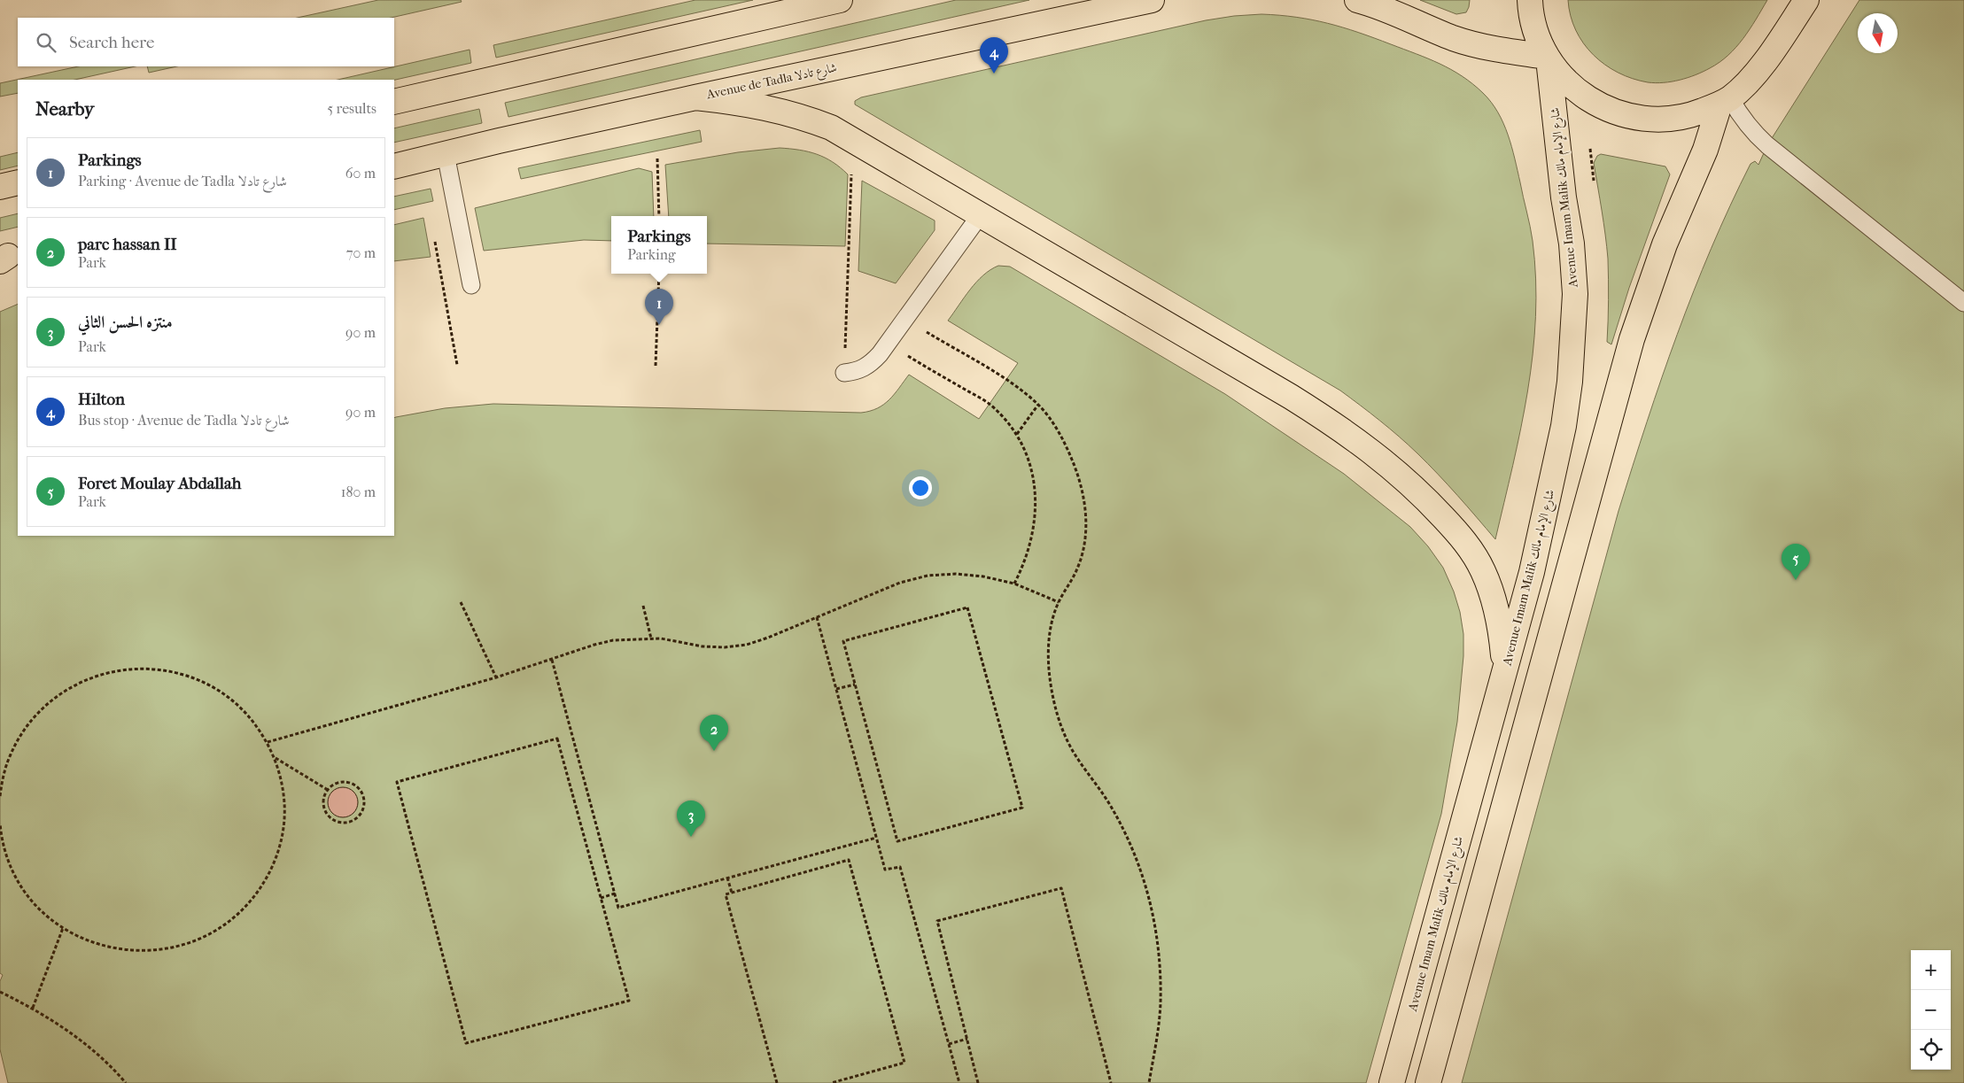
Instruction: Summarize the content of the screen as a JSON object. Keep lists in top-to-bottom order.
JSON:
{
  "streets": {
    "main road": ["Avenue de Tadla شارع تادلا", "Avenue Imam Malik شارع الإمام مالك"]
  },
  "north": "bottom",
  "page": {
    "search": "Search here",
    "pins": [
      "4",
      "1",
      "5",
      "2",
      "3"
    ],
    "heading": ["Nearby", "5 results"],
    "list": [
      {
        "mark": "1",
        "name": "Parkings",
        "note": "Parking · Avenue de Tadla شارع تادلا",
        "value": "60 m"
      },
      {
        "mark": "2",
        "name": "parc hassan II",
        "note": "Park",
        "value": "70 m"
      },
      {
        "mark": "3",
        "name": "منتزه الحسن الثاني",
        "note": "Park",
        "value": "90 m"
      },
      {
        "mark": "4",
        "name": "Hilton",
        "note": "Bus stop · Avenue de Tadla شارع تادلا",
        "value": "90 m"
      },
      {
        "mark": "5",
        "name": "Foret Moulay Abdallah",
        "note": "Park",
        "value": "180 m"
      }
    ],
    "popup": ["Parkings", "Parking"],
    "map_buttons": ["+", "−"]
  }
}
